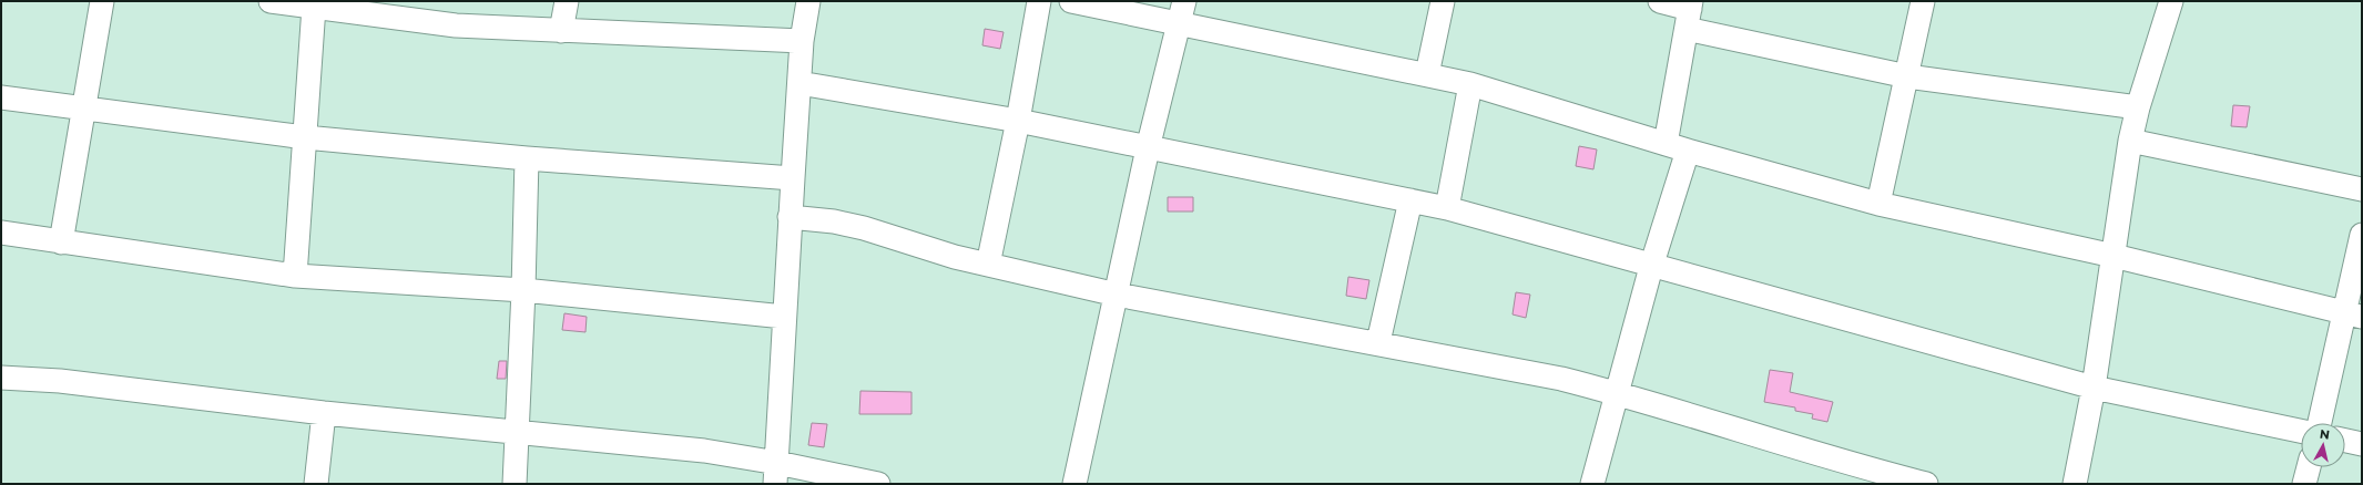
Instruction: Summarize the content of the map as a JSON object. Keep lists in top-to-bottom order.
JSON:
{
  "north": "top"
}
